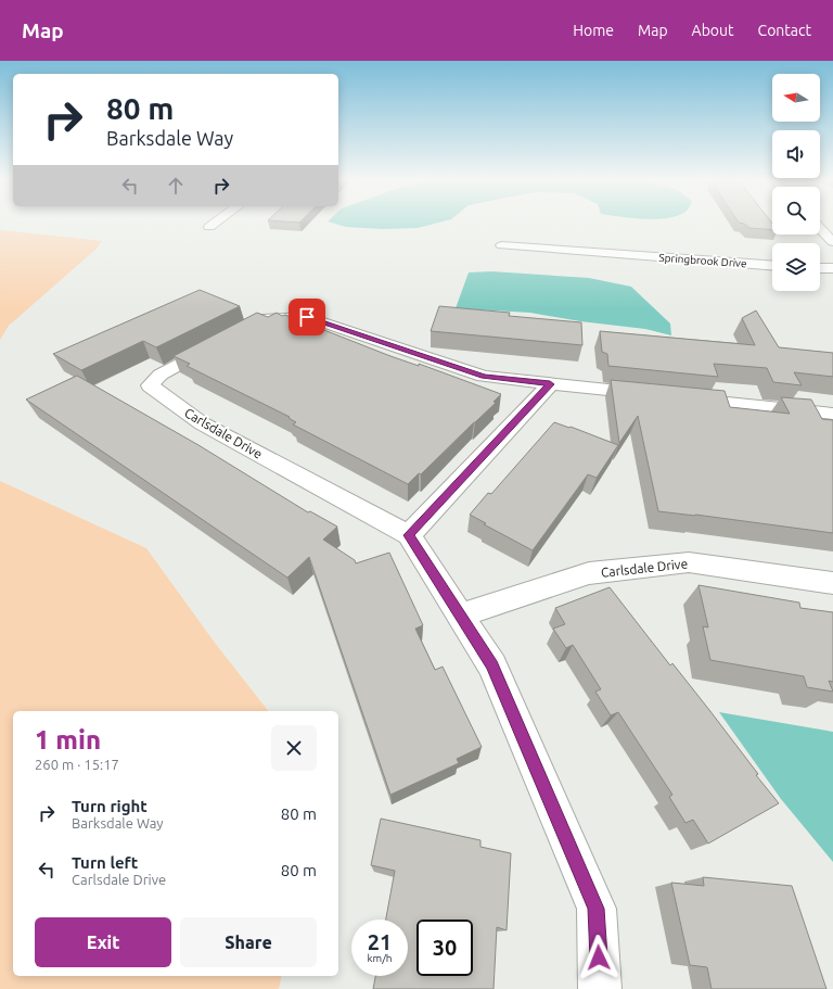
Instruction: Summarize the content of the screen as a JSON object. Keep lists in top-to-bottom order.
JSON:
{
  "streets": {
    "street": ["Springbrook Drive", "Carlsdale Drive"]
  },
  "north": "left",
  "page": {
    "header": "Map",
    "nav": [
      "Home",
      "Map",
      "About",
      "Contact"
    ],
    "turn": ["80 m", "Barksdale Way"],
    "heading": ["1 min", "260 m · 15:17"],
    "list": [
      {
        "name": "Turn right",
        "note": "Barksdale Way",
        "value": "80 m"
      },
      {
        "name": "Turn left",
        "note": "Carlsdale Drive",
        "value": "80 m"
      }
    ],
    "buttons": ["Exit", "Share"],
    "speed": "21 km/h",
    "limit": "30"
  }
}
